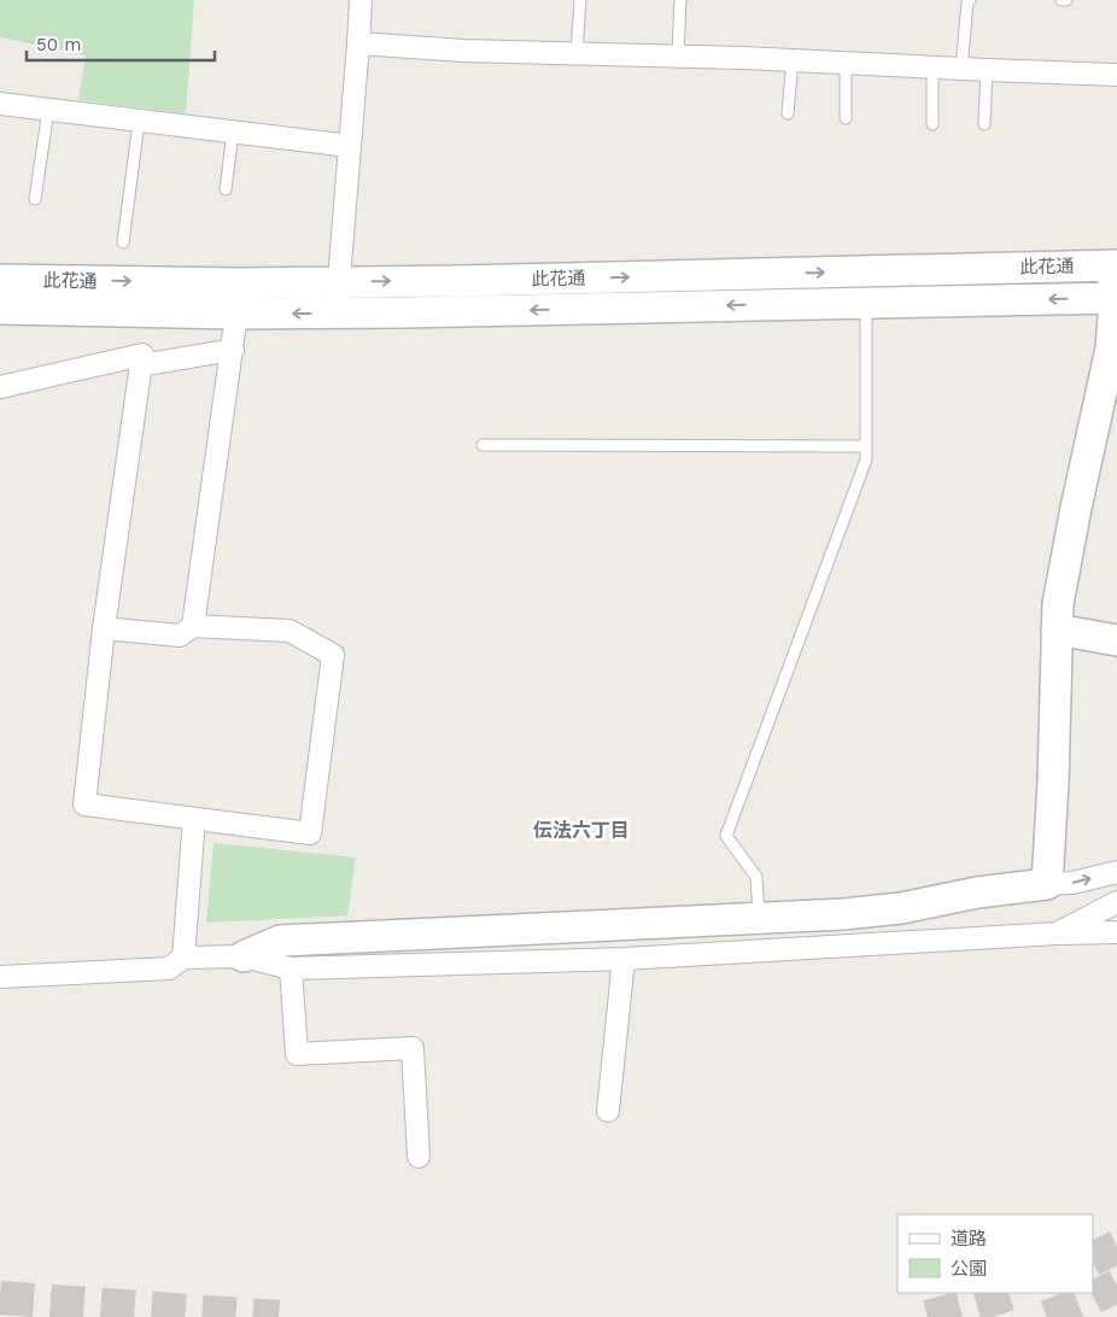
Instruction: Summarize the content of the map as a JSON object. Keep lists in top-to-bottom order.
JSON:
{
  "streets": {
    "street": ["此花通"]
  },
  "districts": ["伝法六丁目"],
  "legend": ["道路", "公園"],
  "scale_bar": "50 m"
}
